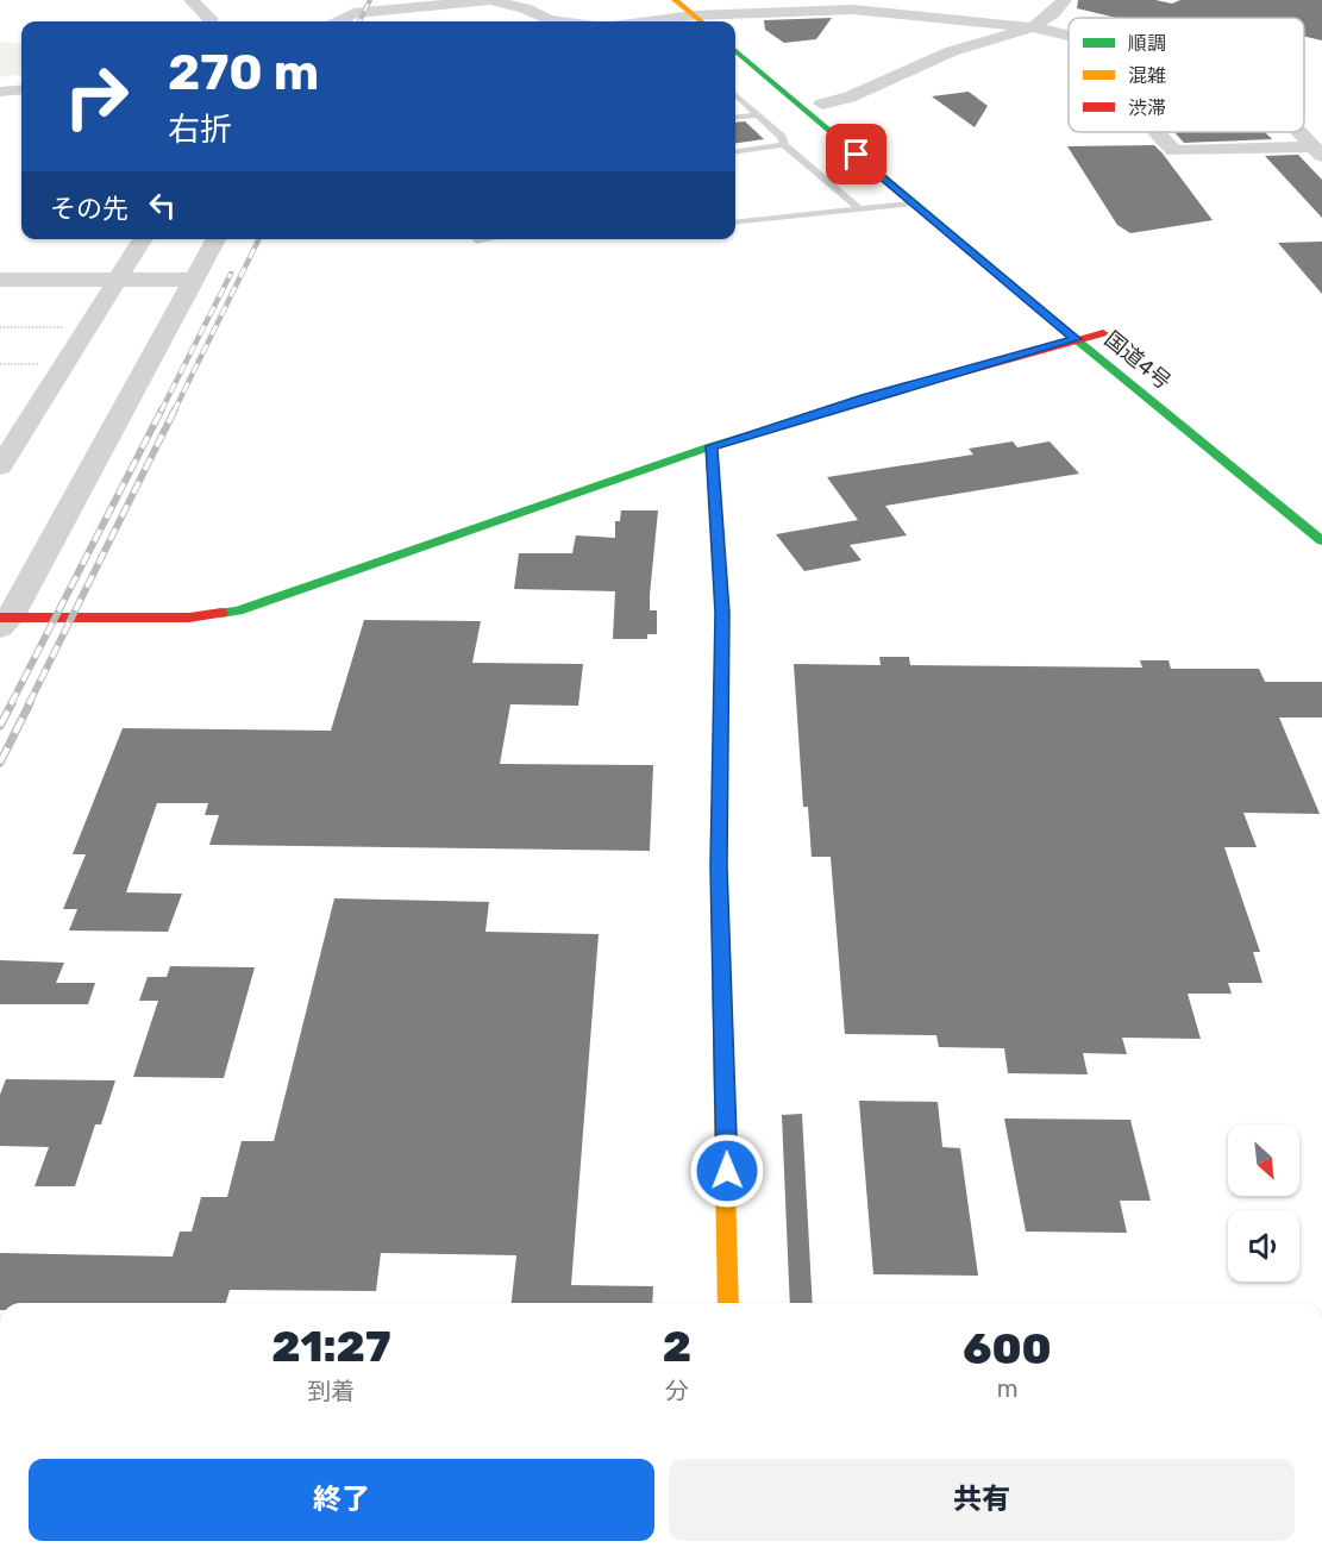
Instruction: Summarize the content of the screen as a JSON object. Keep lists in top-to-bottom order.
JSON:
{
  "streets": {
    "main road": ["国道4号"]
  },
  "legend": ["順調", "混雑", "渋滞"],
  "north": "bottom right",
  "page": {
    "turn": ["270 m", "右折"],
    "then": "その先",
    "eta": [
      "21:27",
      "到着",
      "2",
      "分",
      "600",
      "m"
    ],
    "buttons": ["終了", "共有"]
  }
}
